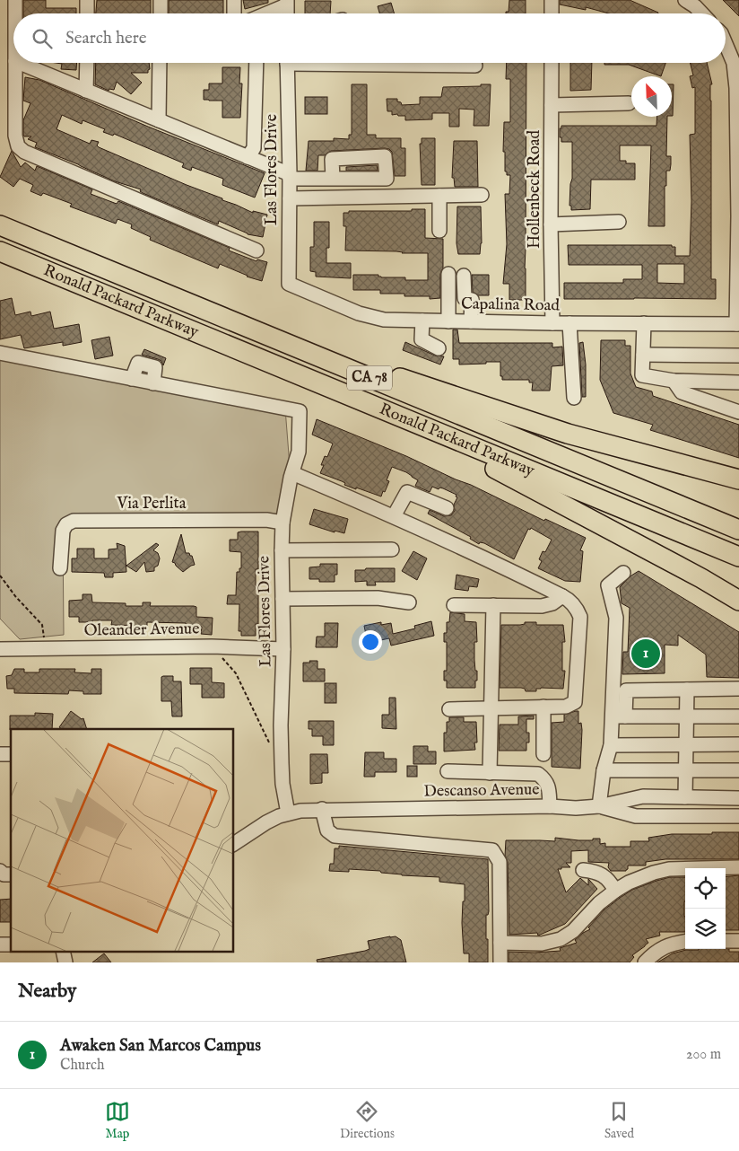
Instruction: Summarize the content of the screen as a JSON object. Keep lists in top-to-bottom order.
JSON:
{
  "streets": {
    "highway": ["Ronald Packard Parkway", "CA 78"],
    "street": [
      "Las Flores Drive",
      "Hollenbeck Road",
      "Capalina Road",
      "Via Perlita",
      "Oleander Avenue",
      "Descanso Avenue"
    ]
  },
  "crossings": [
    ["Las Flores Drive", "Capalina Road"],
    ["Las Flores Drive", "Via Perlita"],
    ["Las Flores Drive", "Oleander Avenue"],
    ["Las Flores Drive", "Descanso Avenue"],
    ["Hollenbeck Road", "Capalina Road"]
  ],
  "north": "top left",
  "page": {
    "search": "Search here",
    "pins": "1",
    "heading": "Nearby",
    "list": [
      {
        "mark": "1",
        "name": "Awaken San Marcos Campus",
        "note": "Church",
        "value": "200 m"
      }
    ],
    "nav": ["Map", "Directions", "Saved"]
  }
}
